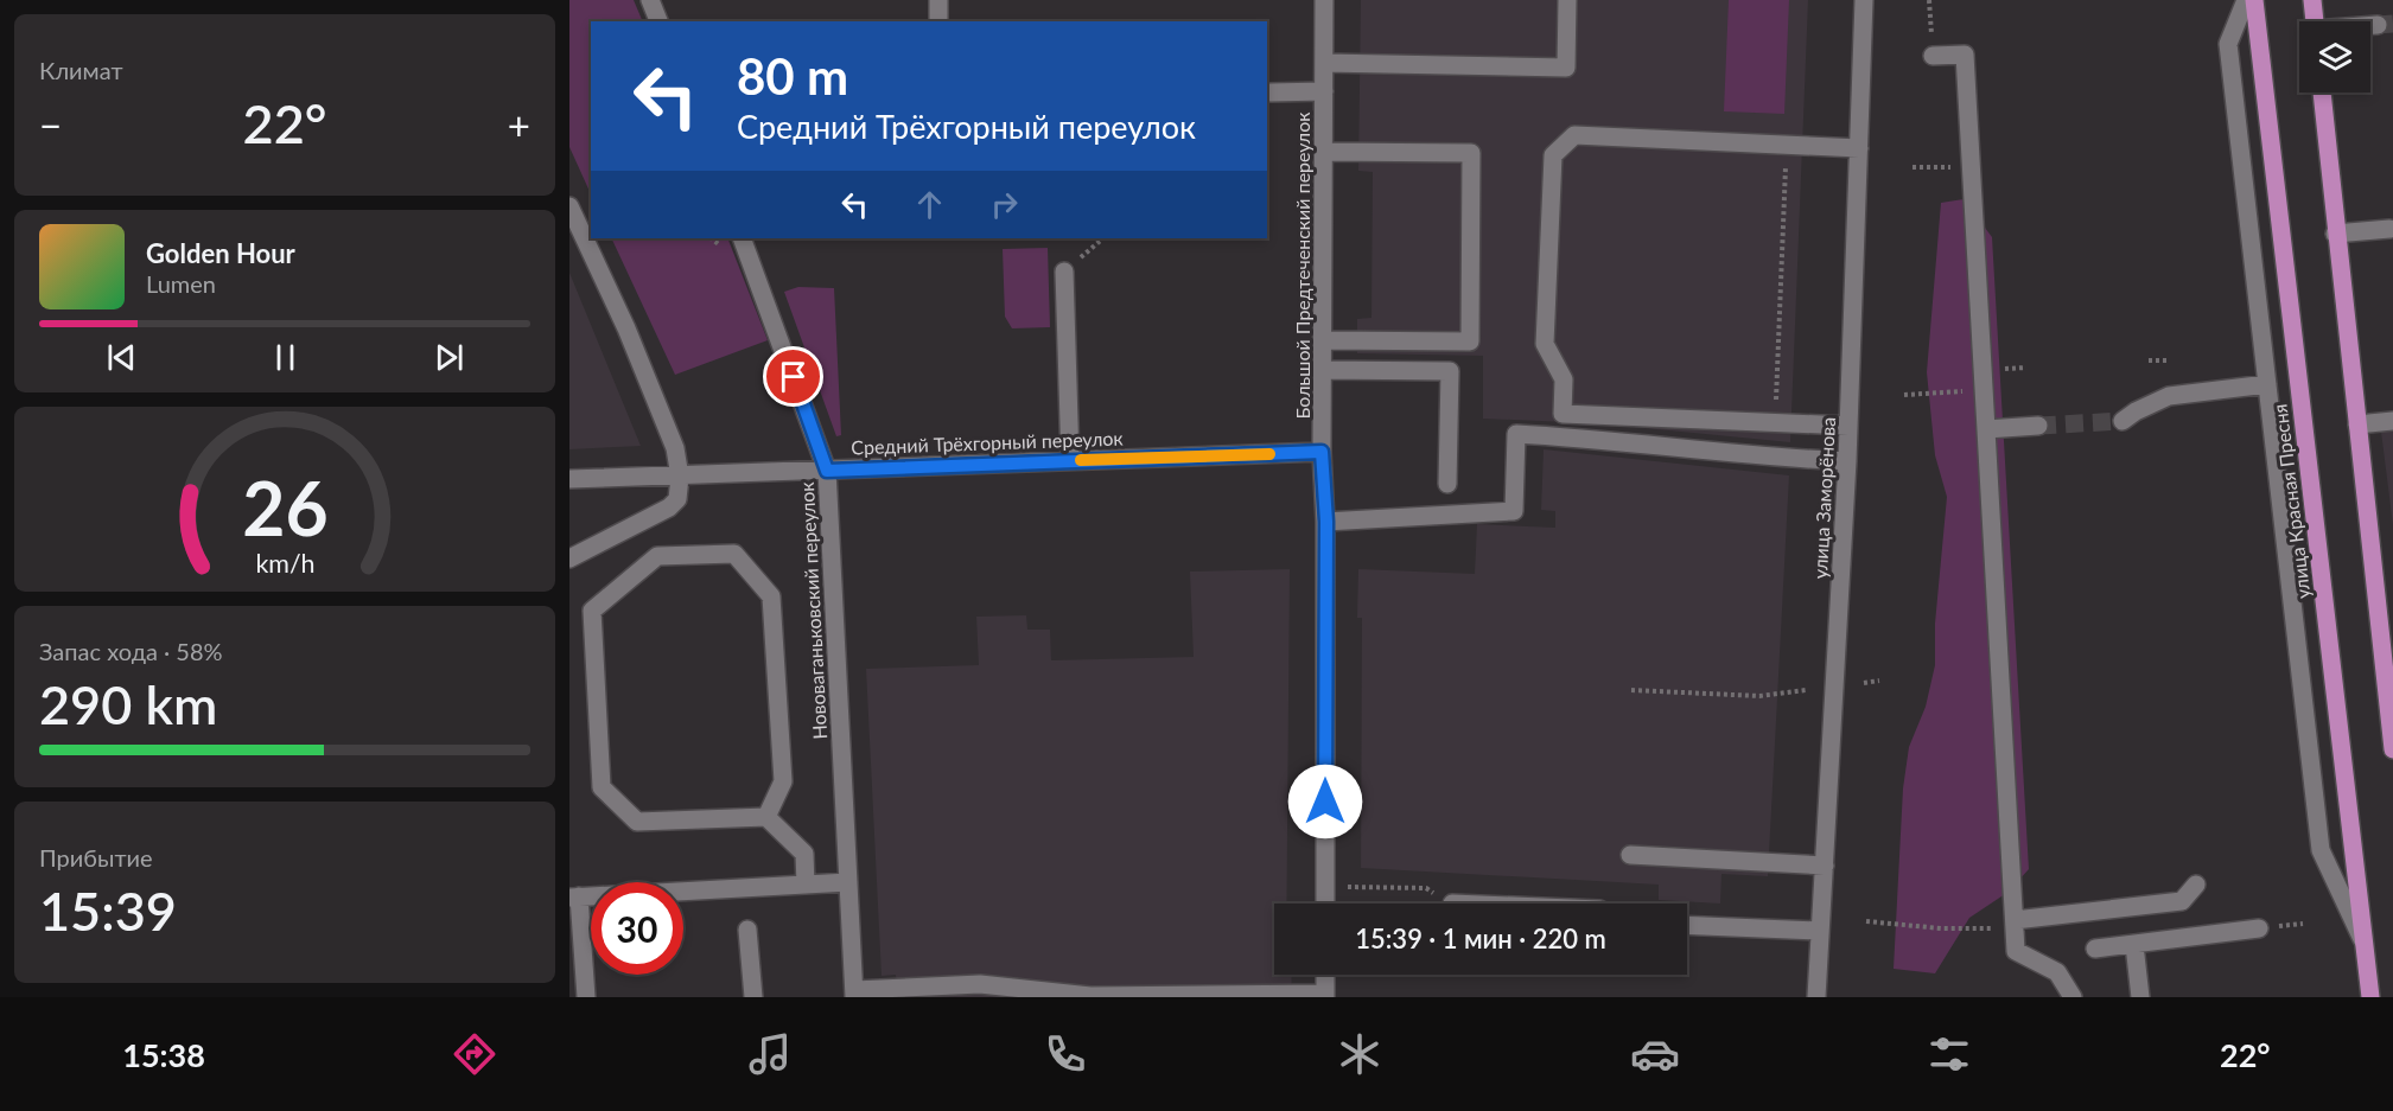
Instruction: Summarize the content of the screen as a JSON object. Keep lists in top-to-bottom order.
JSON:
{
  "streets": {
    "main road": ["улица Красная Пресня"],
    "street": [
      "Большой Предтеченский переулок",
      "Средний Трёхгорный переулок",
      "улица Заморёнова",
      "Нововаганьковский переулок"
    ]
  },
  "crossings": [
    ["Большой Предтеченский переулок", "Средний Трёхгорный переулок"],
    ["Средний Трёхгорный переулок", "Нововаганьковский переулок"]
  ],
  "page": {
    "tile": [
      "Климат",
      ["Запас хода · 58%", "290 km"],
      ["Прибытие", "15:39"]
    ],
    "turn": ["80 m", "Средний Трёхгорный переулок"],
    "heat": ["−", "22°", "+"],
    "song": ["Golden Hour", "Lumen"],
    "limit": "30",
    "trip": "15:39 · 1 мин · 220 m",
    "tabs": ["15:38", "22°"],
    "gauge": ["26", "km/h"]
  }
}
